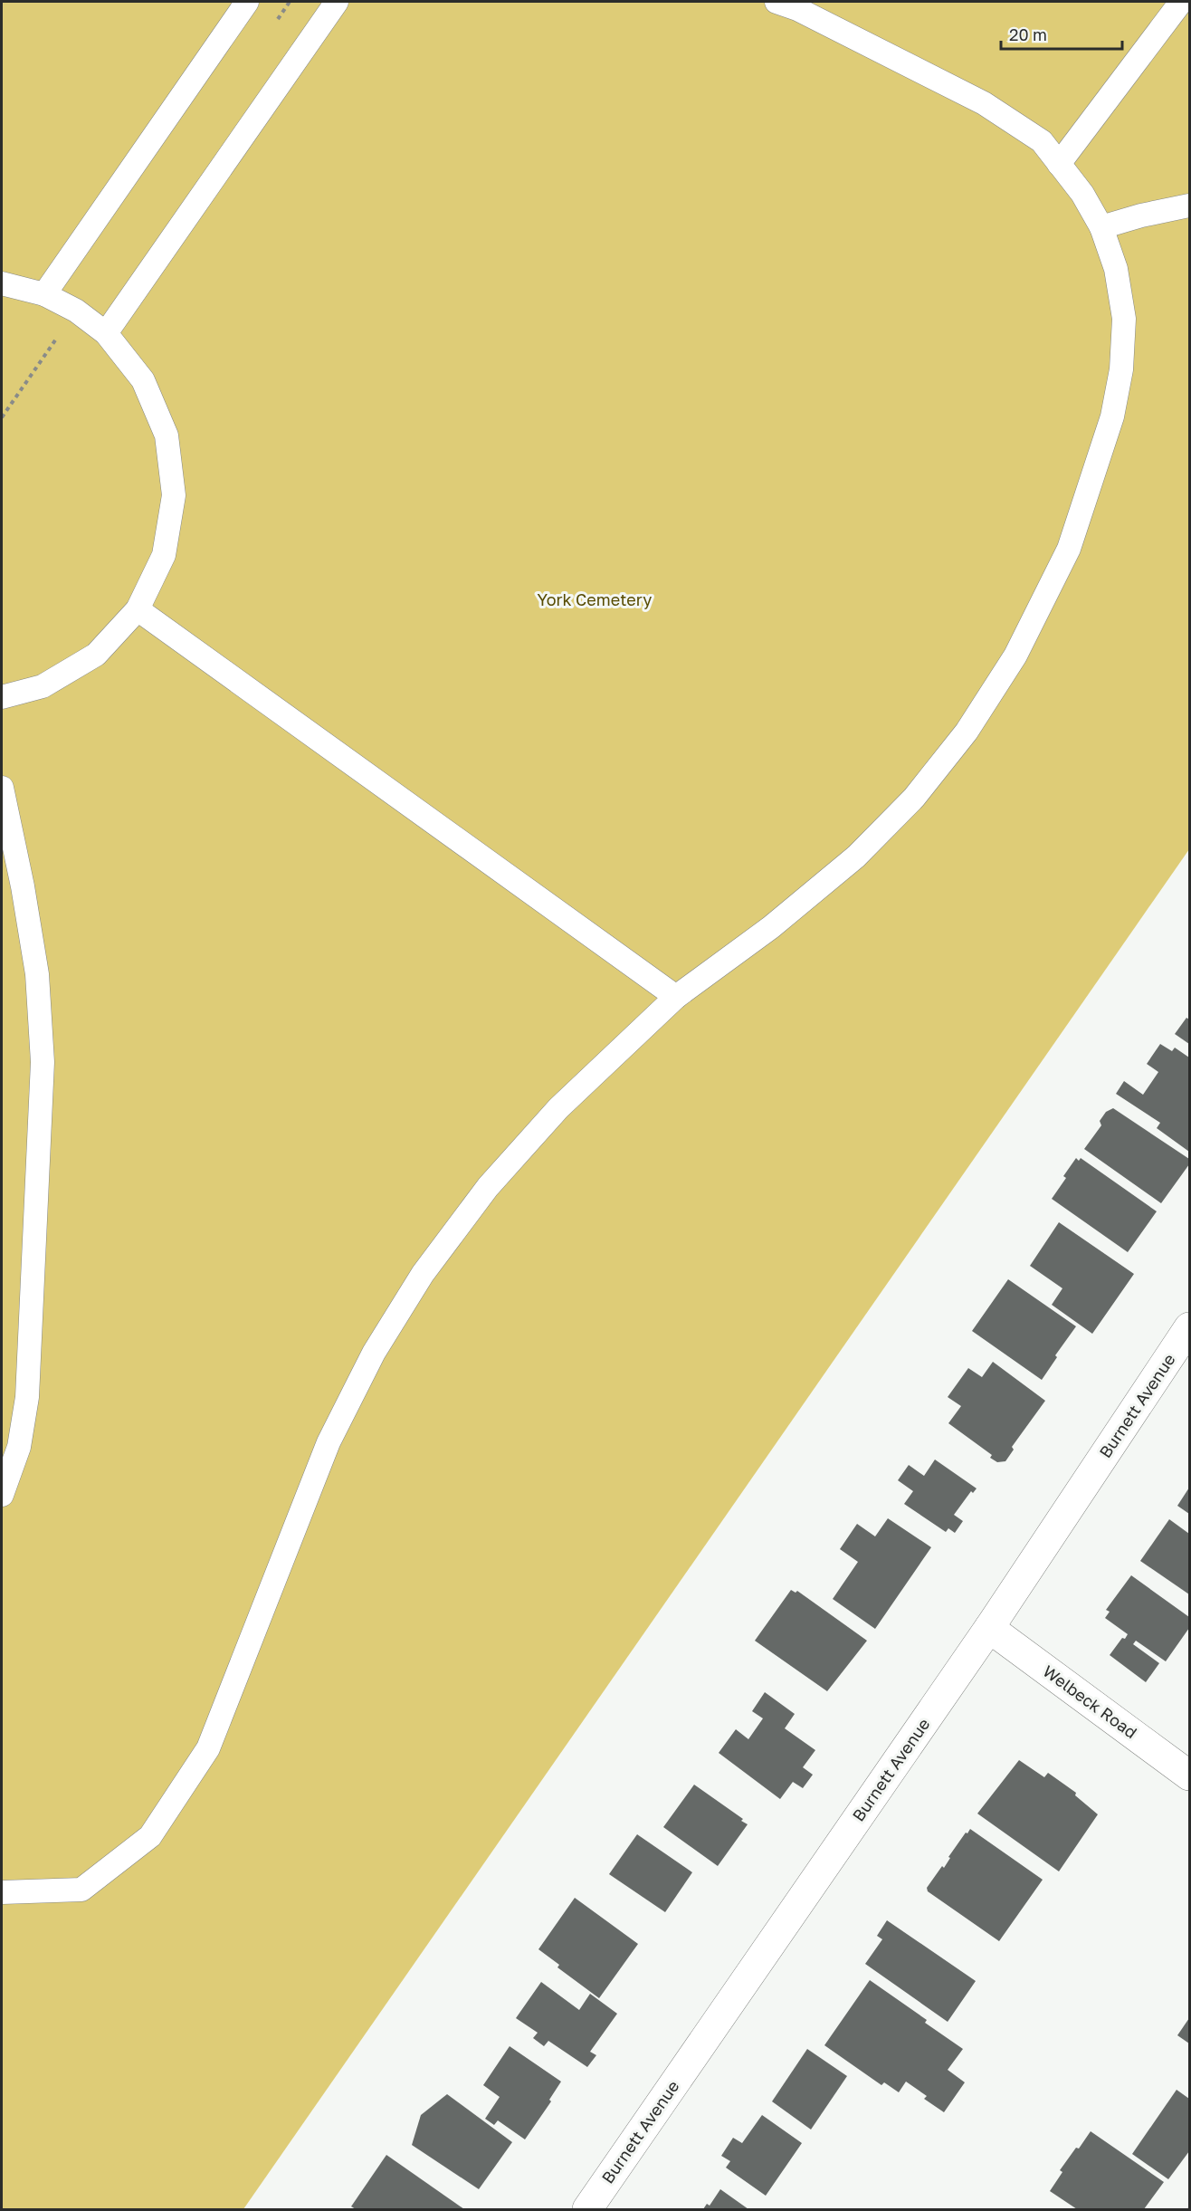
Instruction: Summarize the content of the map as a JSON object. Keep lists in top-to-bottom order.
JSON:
{
  "streets": {
    "street": ["Burnett Avenue", "Welbeck Road"]
  },
  "crossings": [
    ["Burnett Avenue", "Welbeck Road"]
  ],
  "parks": ["York Cemetery"],
  "scale_bar": "20 m"
}
